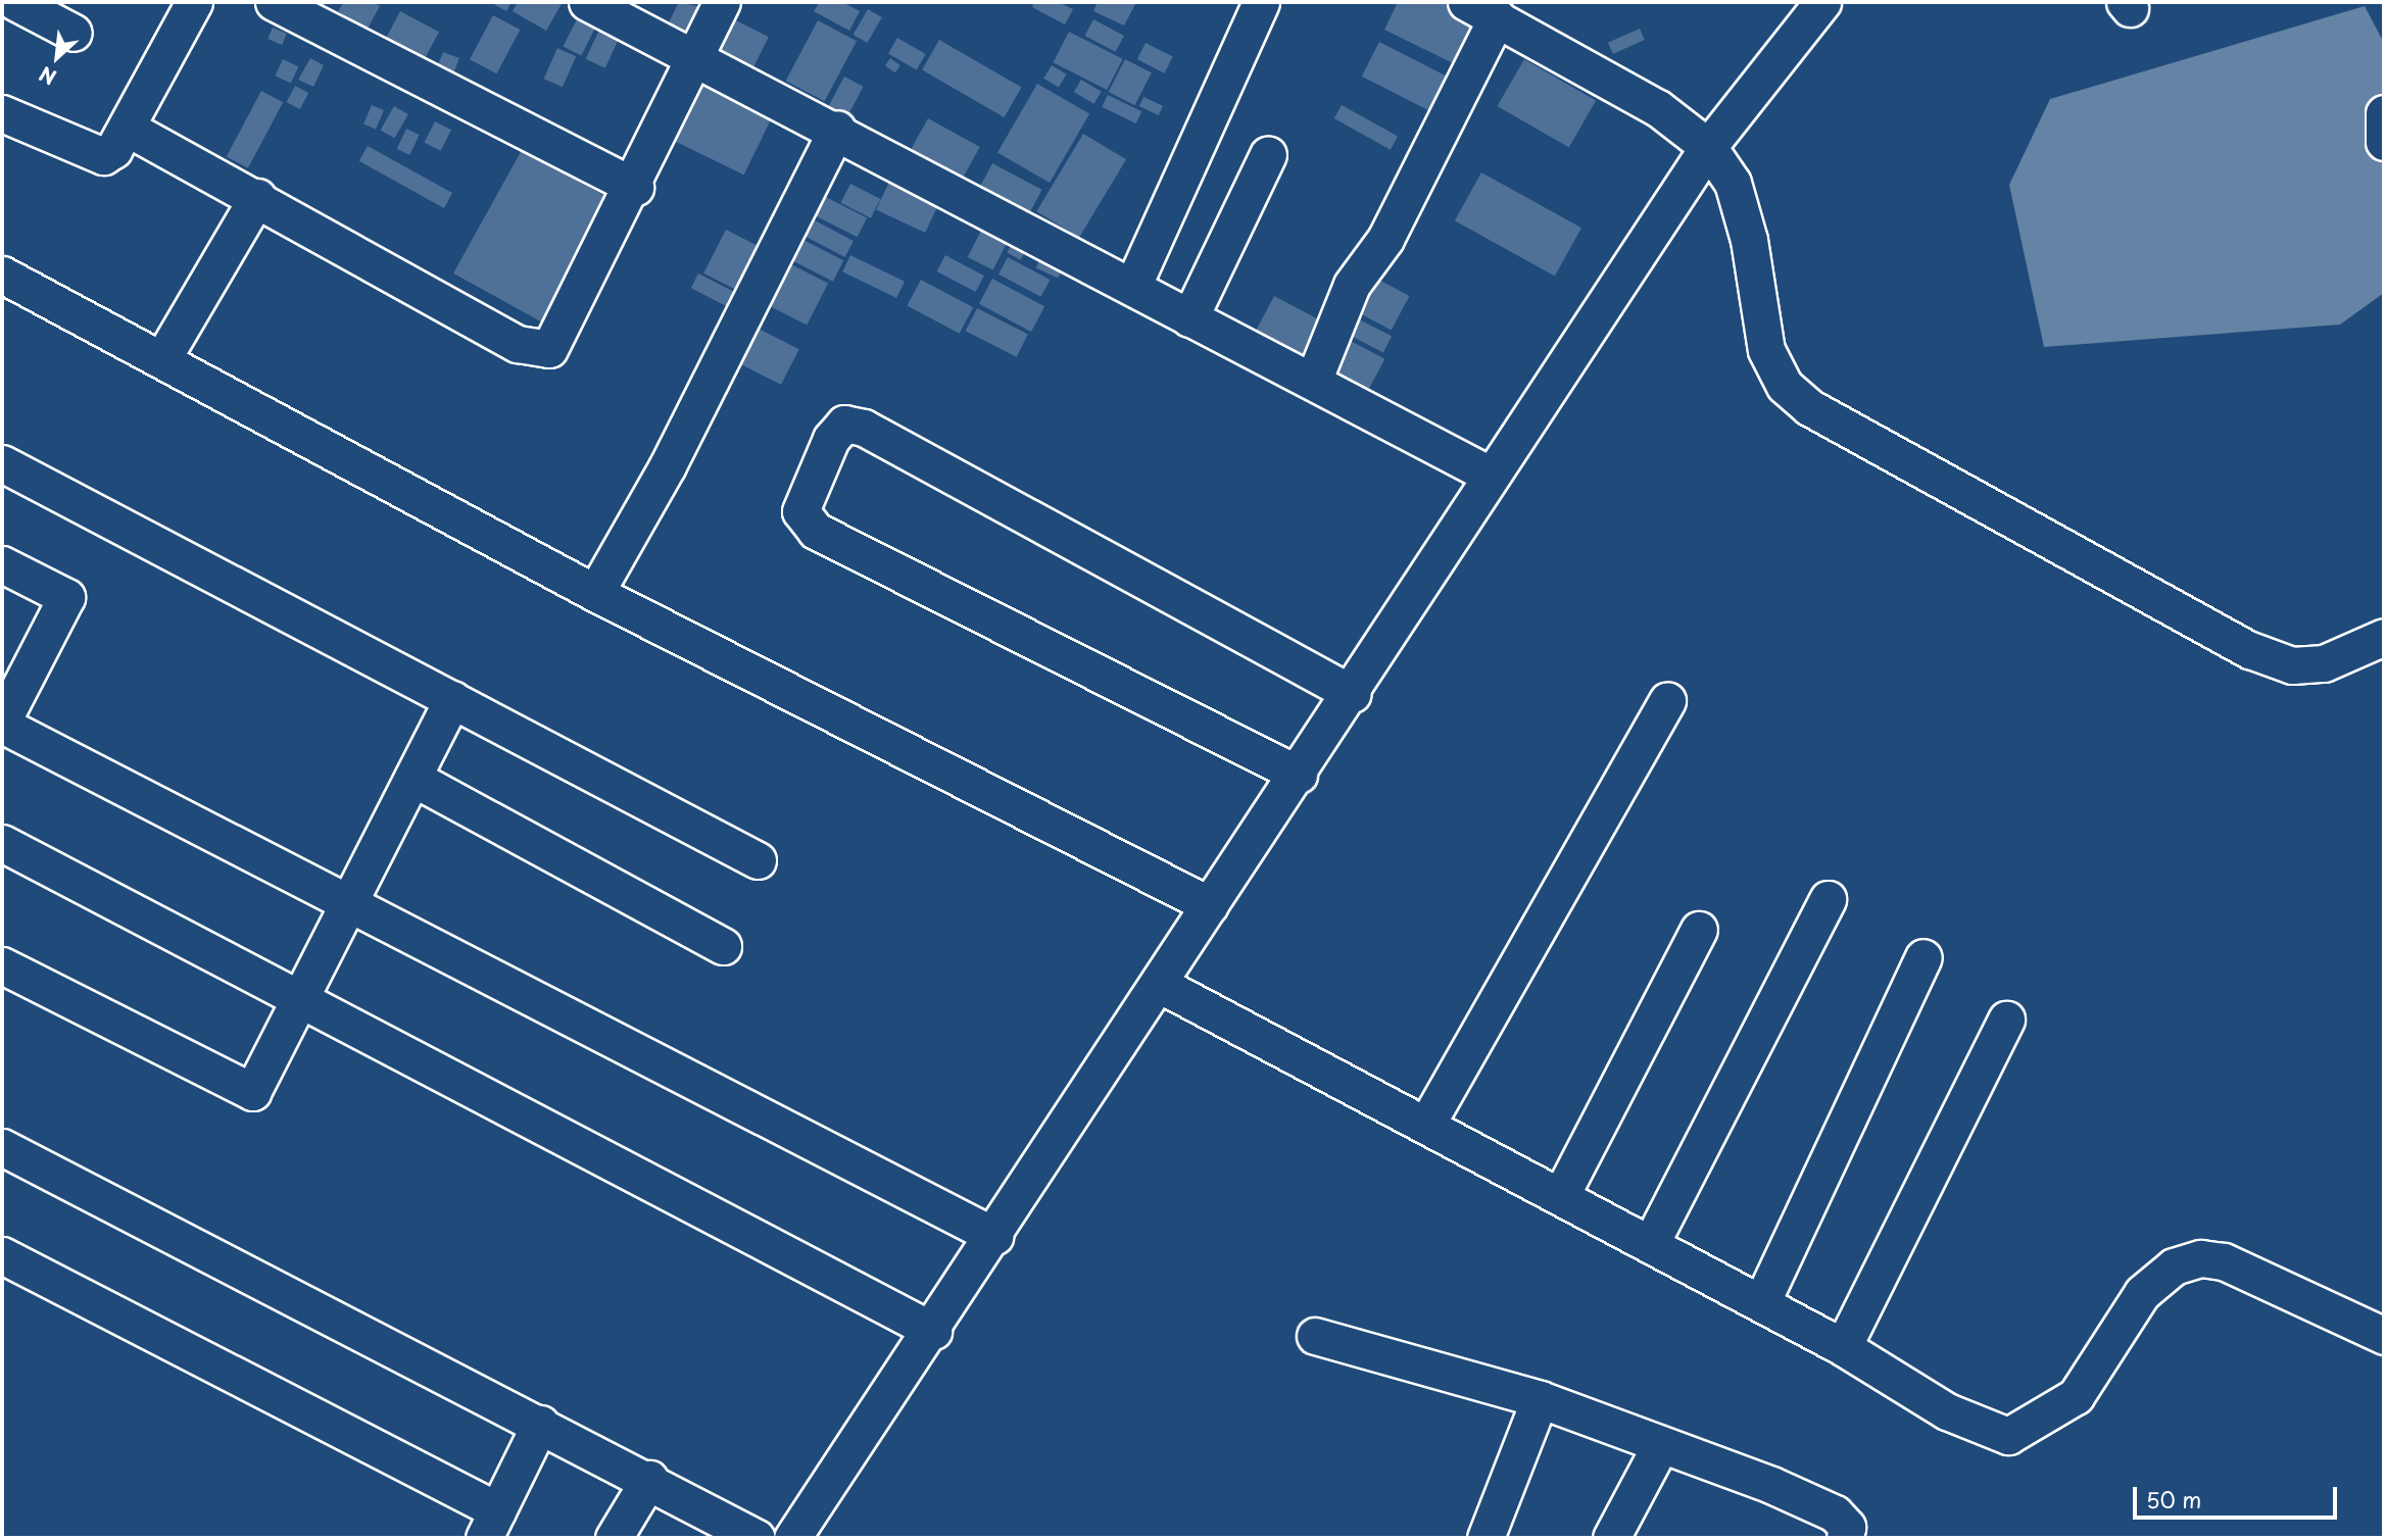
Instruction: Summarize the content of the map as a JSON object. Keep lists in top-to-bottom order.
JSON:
{
  "scale_bar": "50 m",
  "north": "bottom left"
}
